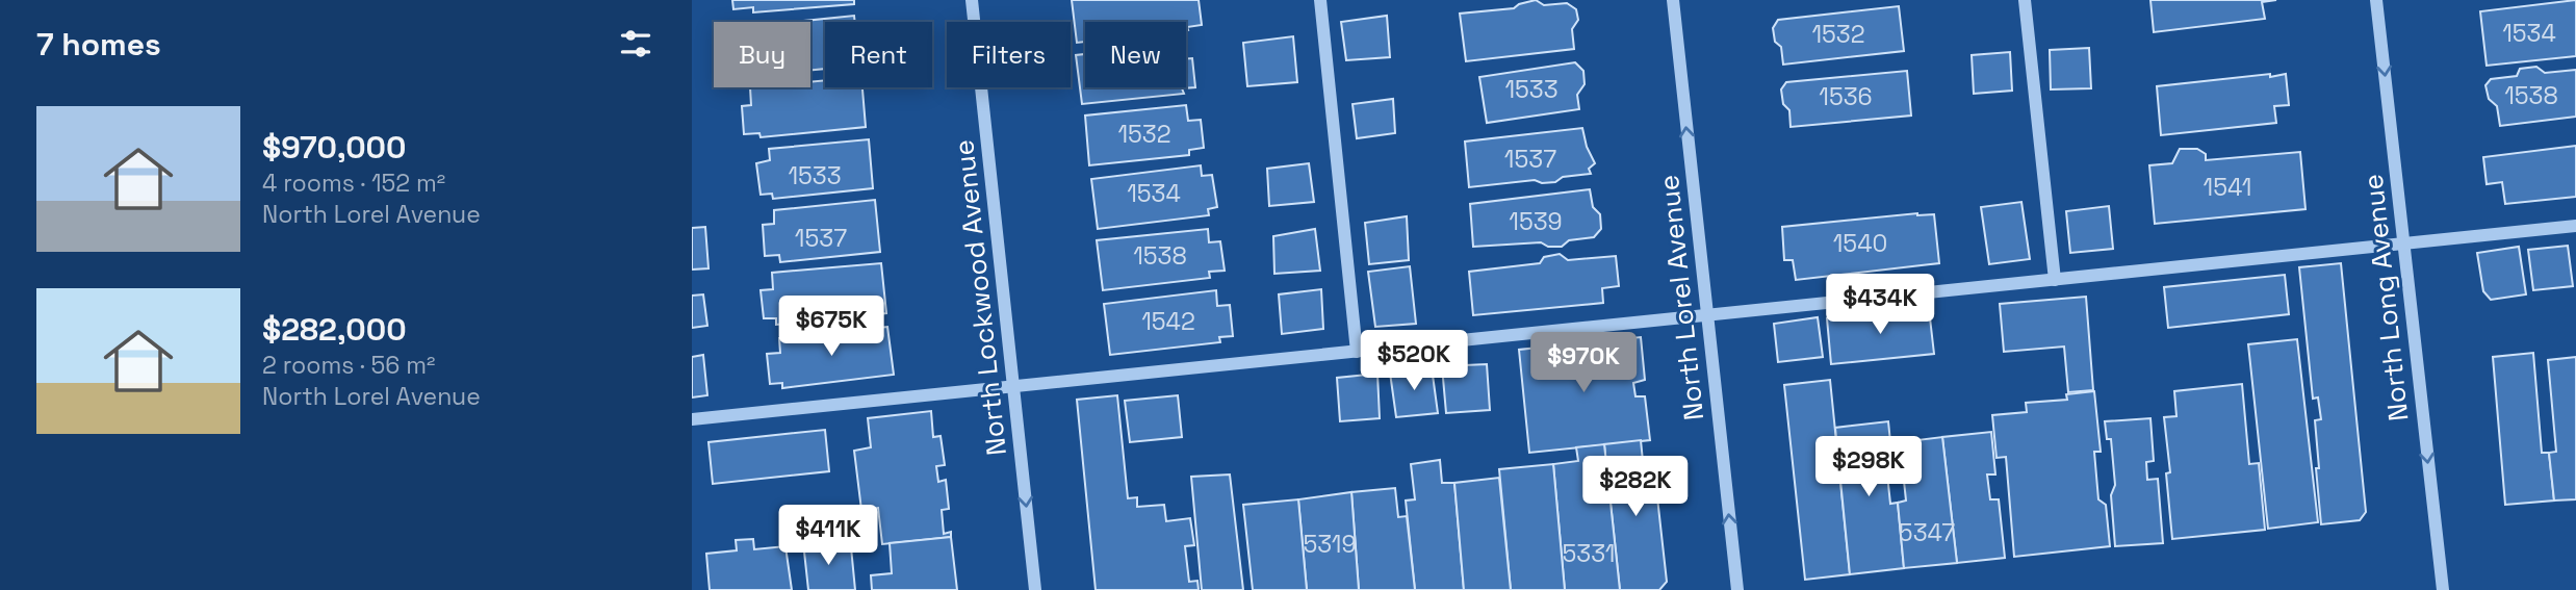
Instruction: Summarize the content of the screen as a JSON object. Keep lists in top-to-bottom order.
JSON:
{
  "streets": {
    "street": ["North Lockwood Avenue", "North Lorel Avenue", "North Long Avenue"]
  },
  "one_way": ["North Lorel Avenue", "North Long Avenue"],
  "house_numbers": [
    "1534",
    "1532",
    "1533",
    "1538",
    "1536",
    "1532",
    "1537",
    "1533",
    "1541",
    "1534",
    "1539",
    "1537",
    "1540",
    "1538",
    "1542",
    "5347",
    "5319",
    "5331"
  ],
  "page": {
    "heading": "7 homes",
    "chip": [
      "Buy",
      "Rent",
      "Filters",
      "New"
    ],
    "list": [
      {
        "name": "$970,000",
        "note": "4 rooms · 152 m² · North Lorel Avenue"
      },
      {
        "name": "$282,000",
        "note": "2 rooms · 56 m² · North Lorel Avenue"
      }
    ],
    "price": [
      "$434K",
      "$675K",
      "$520K",
      "$970K",
      "$298K",
      "$282K",
      "$411K"
    ]
  }
}
